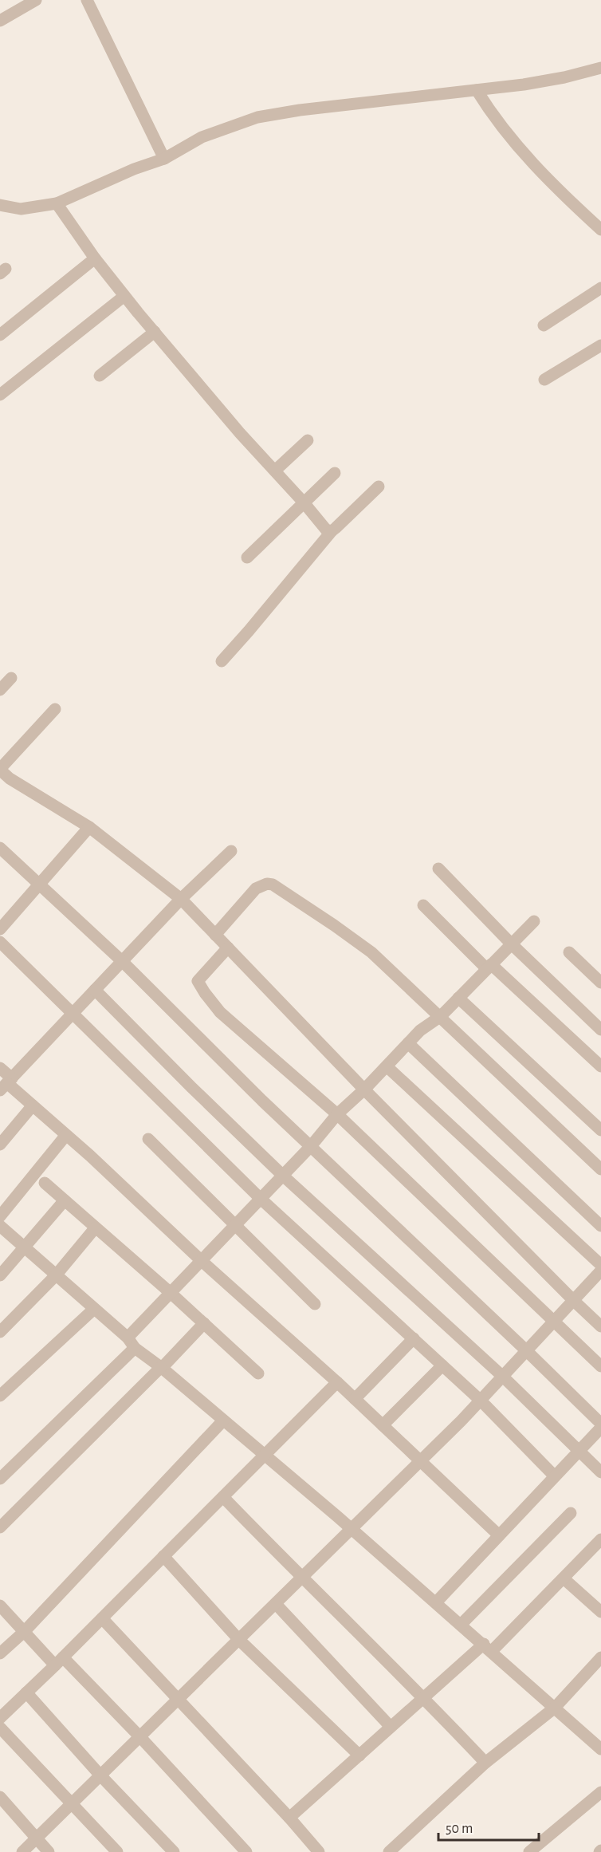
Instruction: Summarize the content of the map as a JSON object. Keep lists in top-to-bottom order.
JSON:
{
  "scale_bar": "50 m"
}
